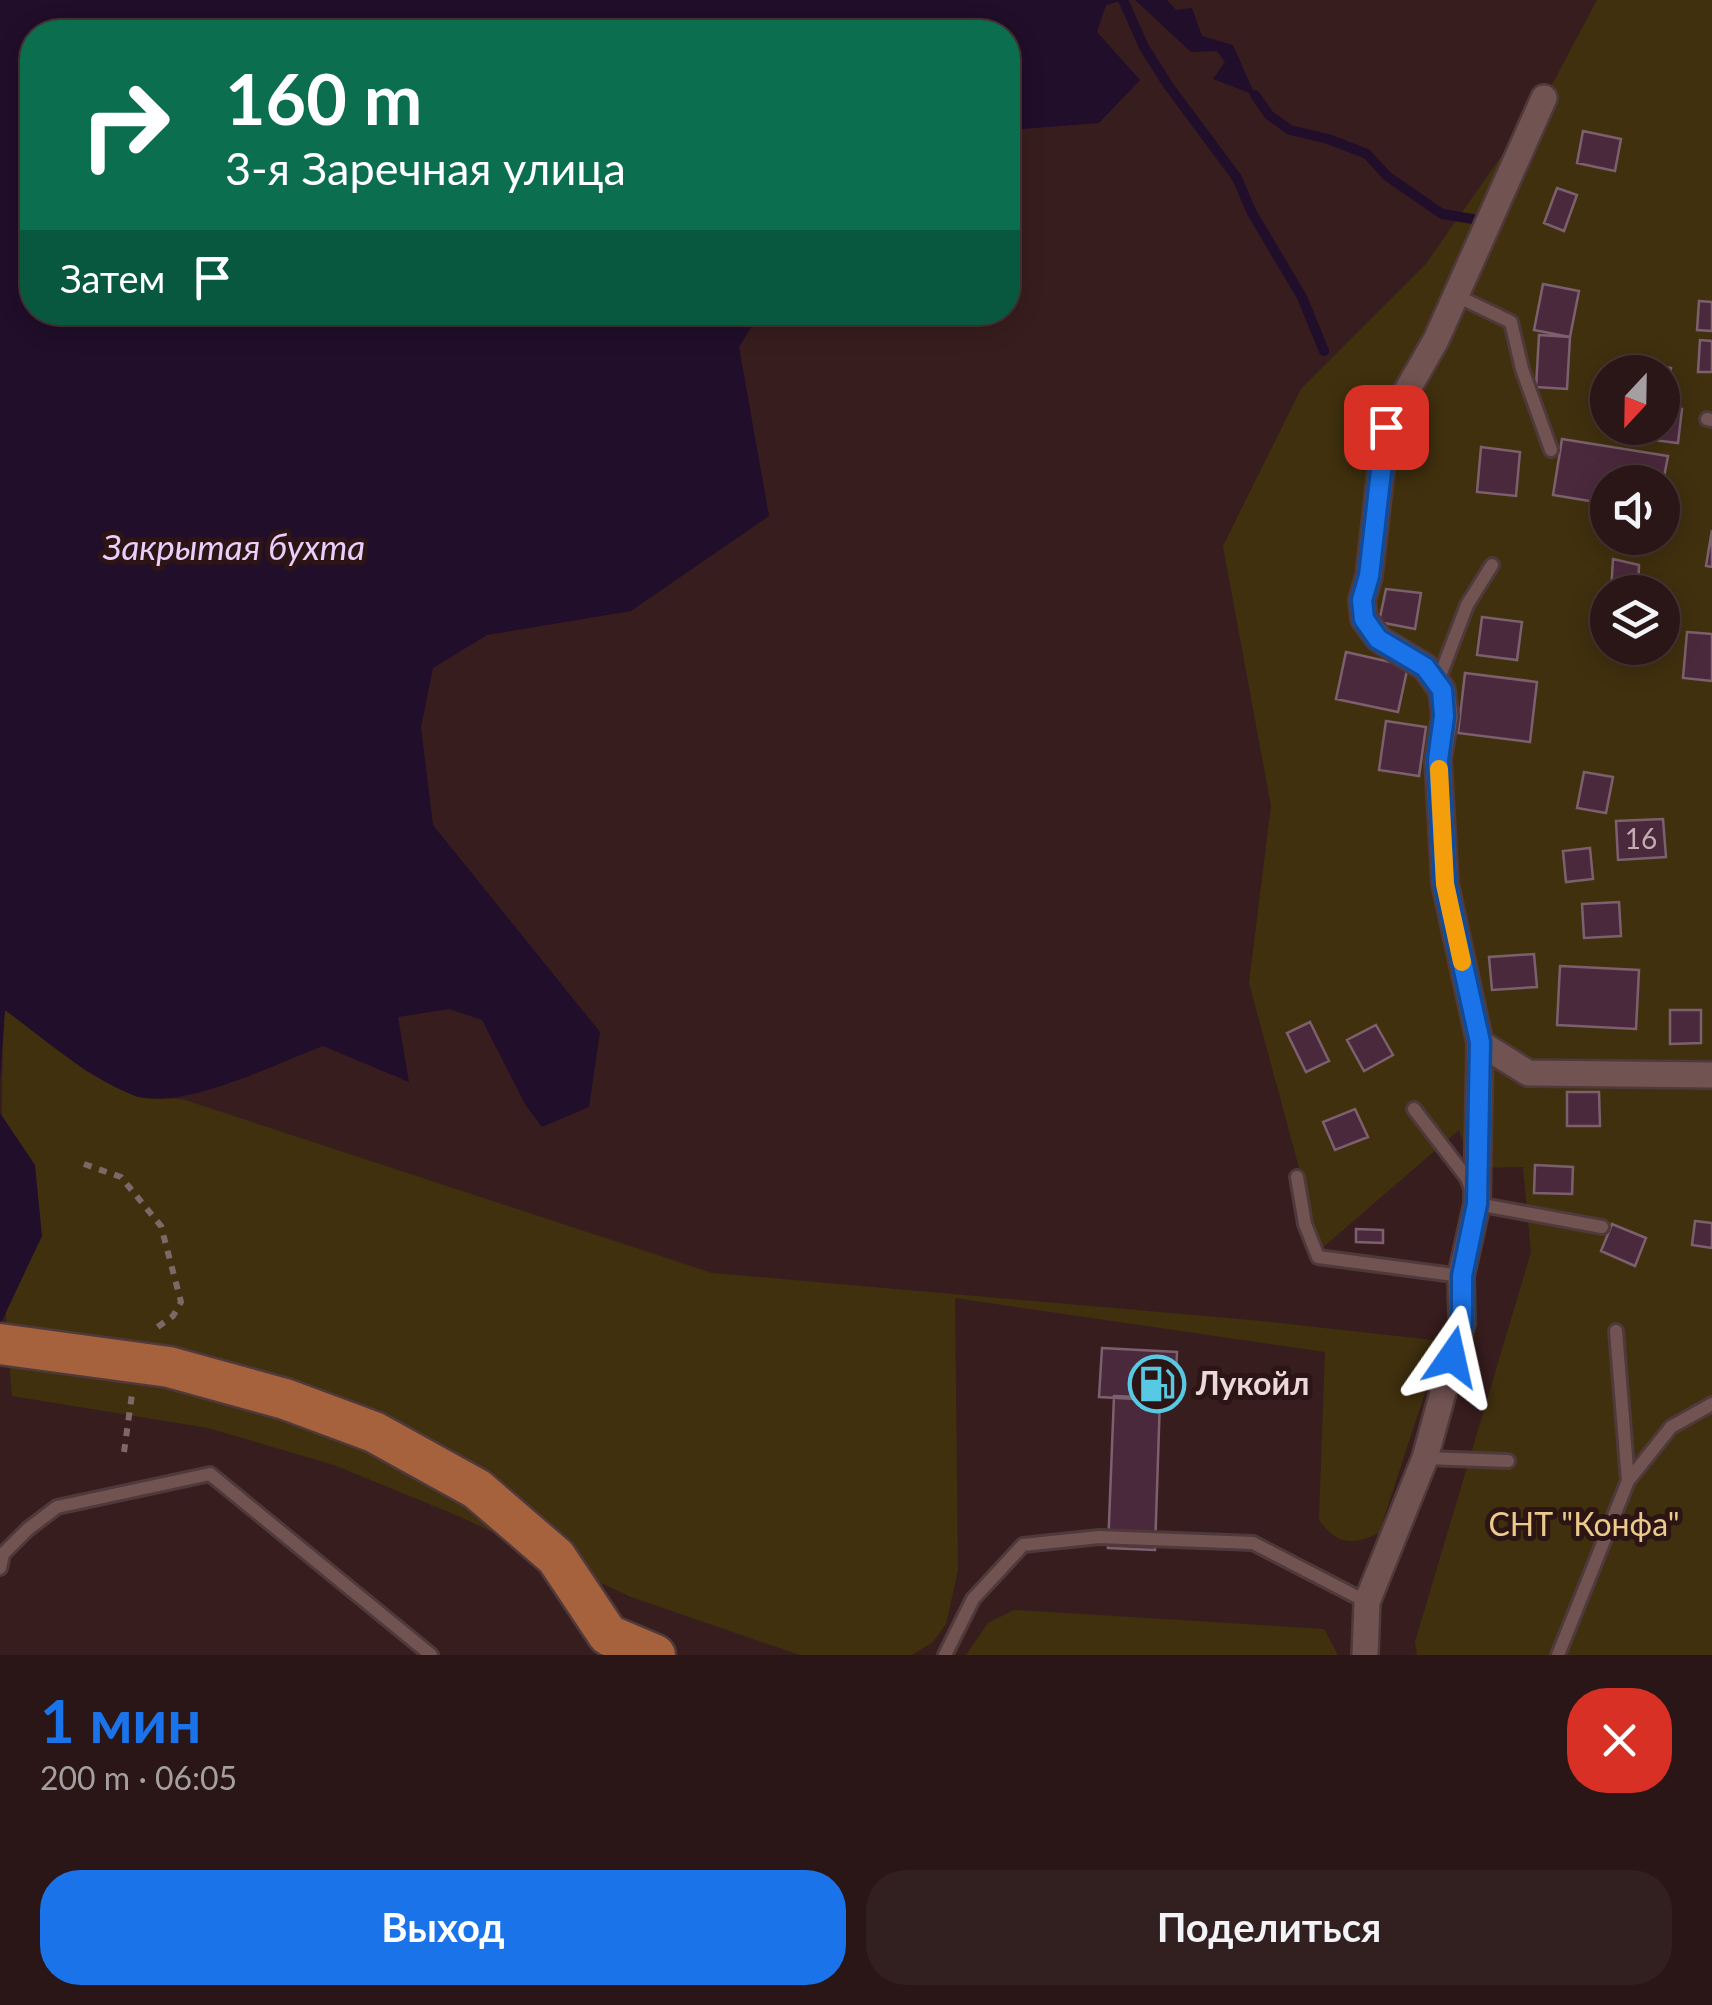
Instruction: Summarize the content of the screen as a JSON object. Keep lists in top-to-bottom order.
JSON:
{
  "water": ["Закрытая бухта"],
  "parks": ["СНТ \"Конфа\""],
  "places": {
    "fuel station": ["Лукойл"]
  },
  "house_numbers": ["16"],
  "north": "bottom",
  "page": {
    "turn": ["160 m", "3-я Заречная улица"],
    "then": "Затем",
    "heading": ["1 мин", "200 m · 06:05"],
    "buttons": ["Выход", "Поделиться"]
  }
}
